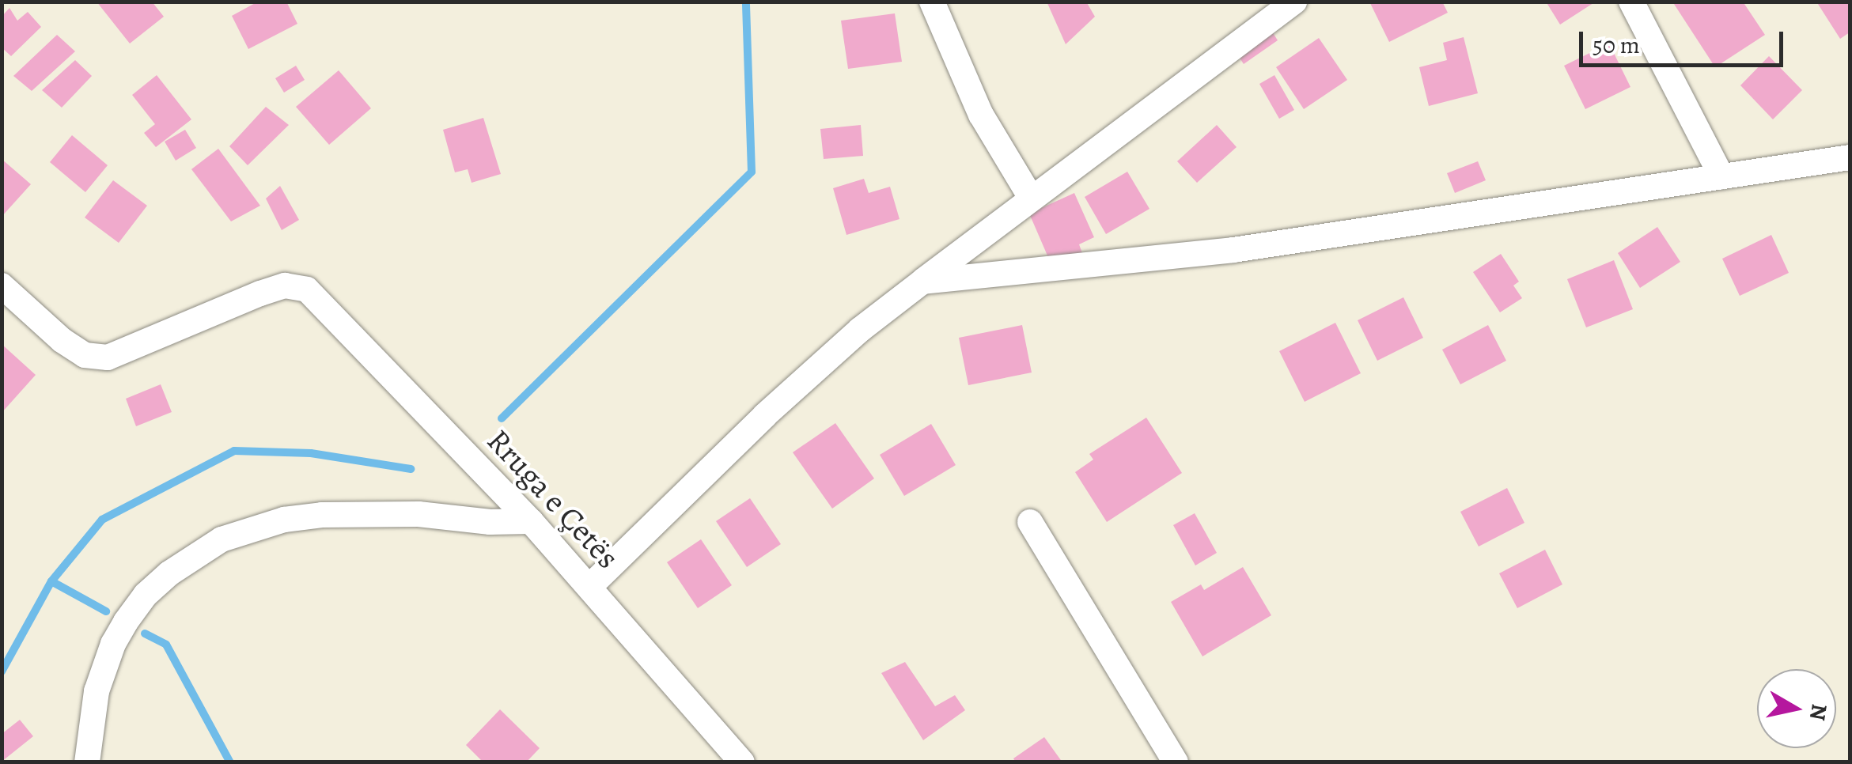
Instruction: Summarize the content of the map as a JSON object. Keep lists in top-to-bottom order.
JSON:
{
  "streets": {
    "street": ["Rruga e Çetës"]
  },
  "scale_bar": "50 m",
  "north": "right"
}
